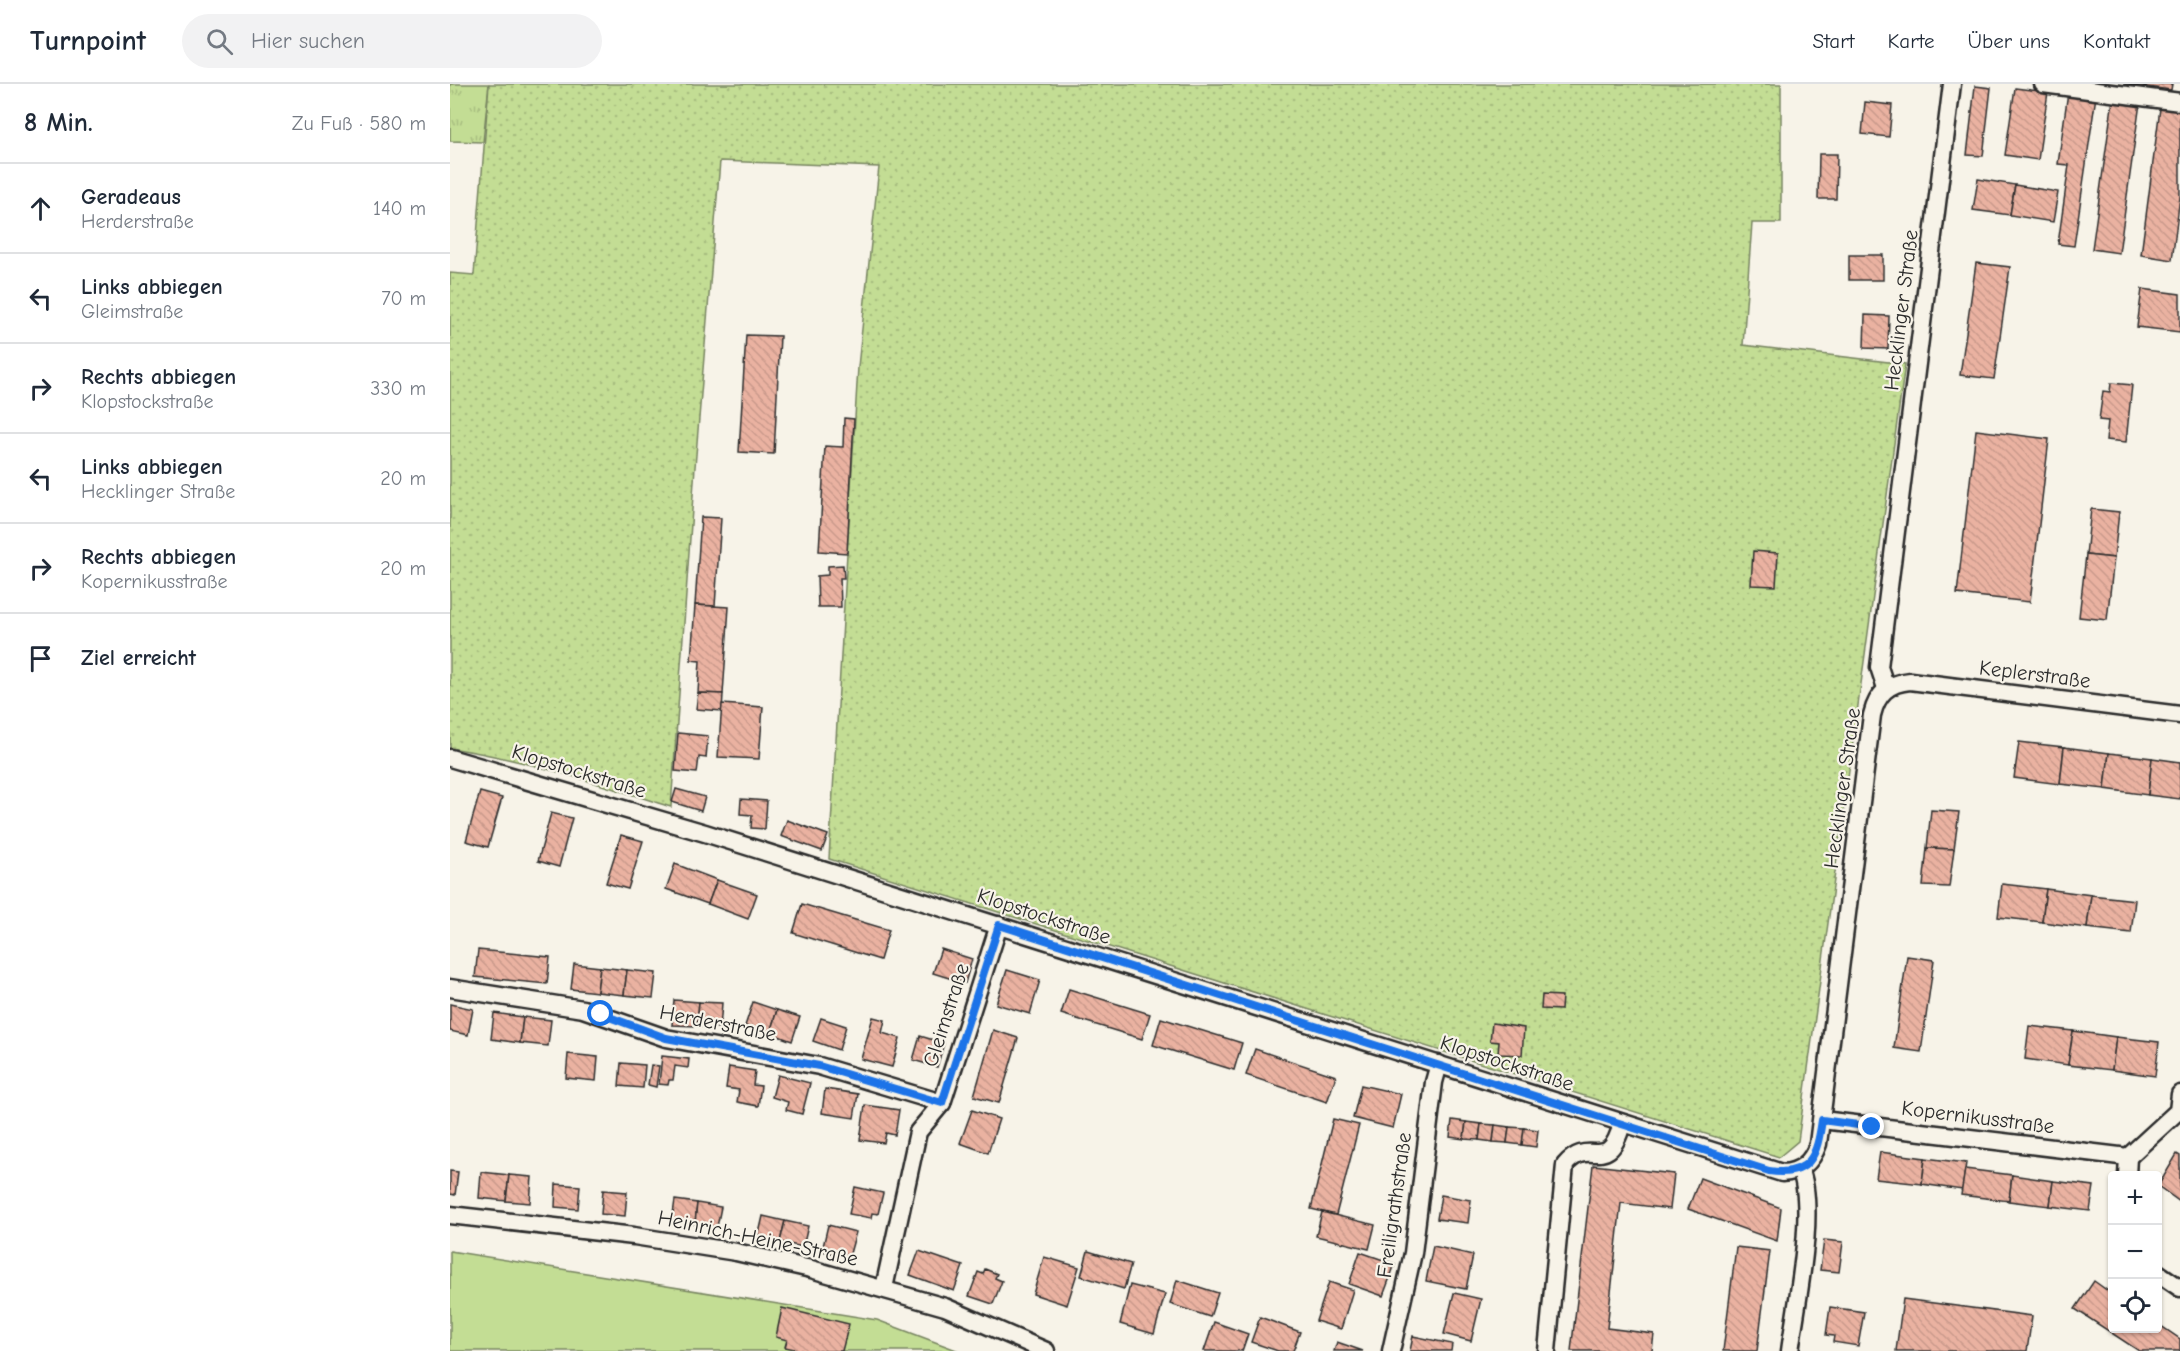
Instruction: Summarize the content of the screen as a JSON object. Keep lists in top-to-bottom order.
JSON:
{
  "streets": {
    "street": [
      "Hecklinger Straße",
      "Keplerstraße",
      "Klopstockstraße",
      "Gleimstraße",
      "Herderstraße",
      "Kopernikusstraße",
      "Freiligrathstraße",
      "Heinrich-Heine-Straße"
    ]
  },
  "crossings": [
    ["Hecklinger Straße", "Keplerstraße"],
    ["Hecklinger Straße", "Klopstockstraße"],
    ["Hecklinger Straße", "Kopernikusstraße"],
    ["Klopstockstraße", "Gleimstraße"],
    ["Klopstockstraße", "Freiligrathstraße"],
    ["Gleimstraße", "Herderstraße"],
    ["Gleimstraße", "Heinrich-Heine-Straße"]
  ],
  "page": {
    "header": "Turnpoint",
    "search": "Hier suchen",
    "nav": [
      "Start",
      "Karte",
      "Über uns",
      "Kontakt"
    ],
    "heading": ["8 Min.", "Zu Fuß · 580 m"],
    "list": [
      ["Geradeaus", "Herderstraße", "140 m"],
      ["Links abbiegen", "Gleimstraße", "70 m"],
      ["Rechts abbiegen", "Klopstockstraße", "330 m"],
      ["Links abbiegen", "Hecklinger Straße", "20 m"],
      ["Rechts abbiegen", "Kopernikusstraße", "20 m"],
      "Ziel erreicht"
    ],
    "map_buttons": ["+", "−"]
  }
}
